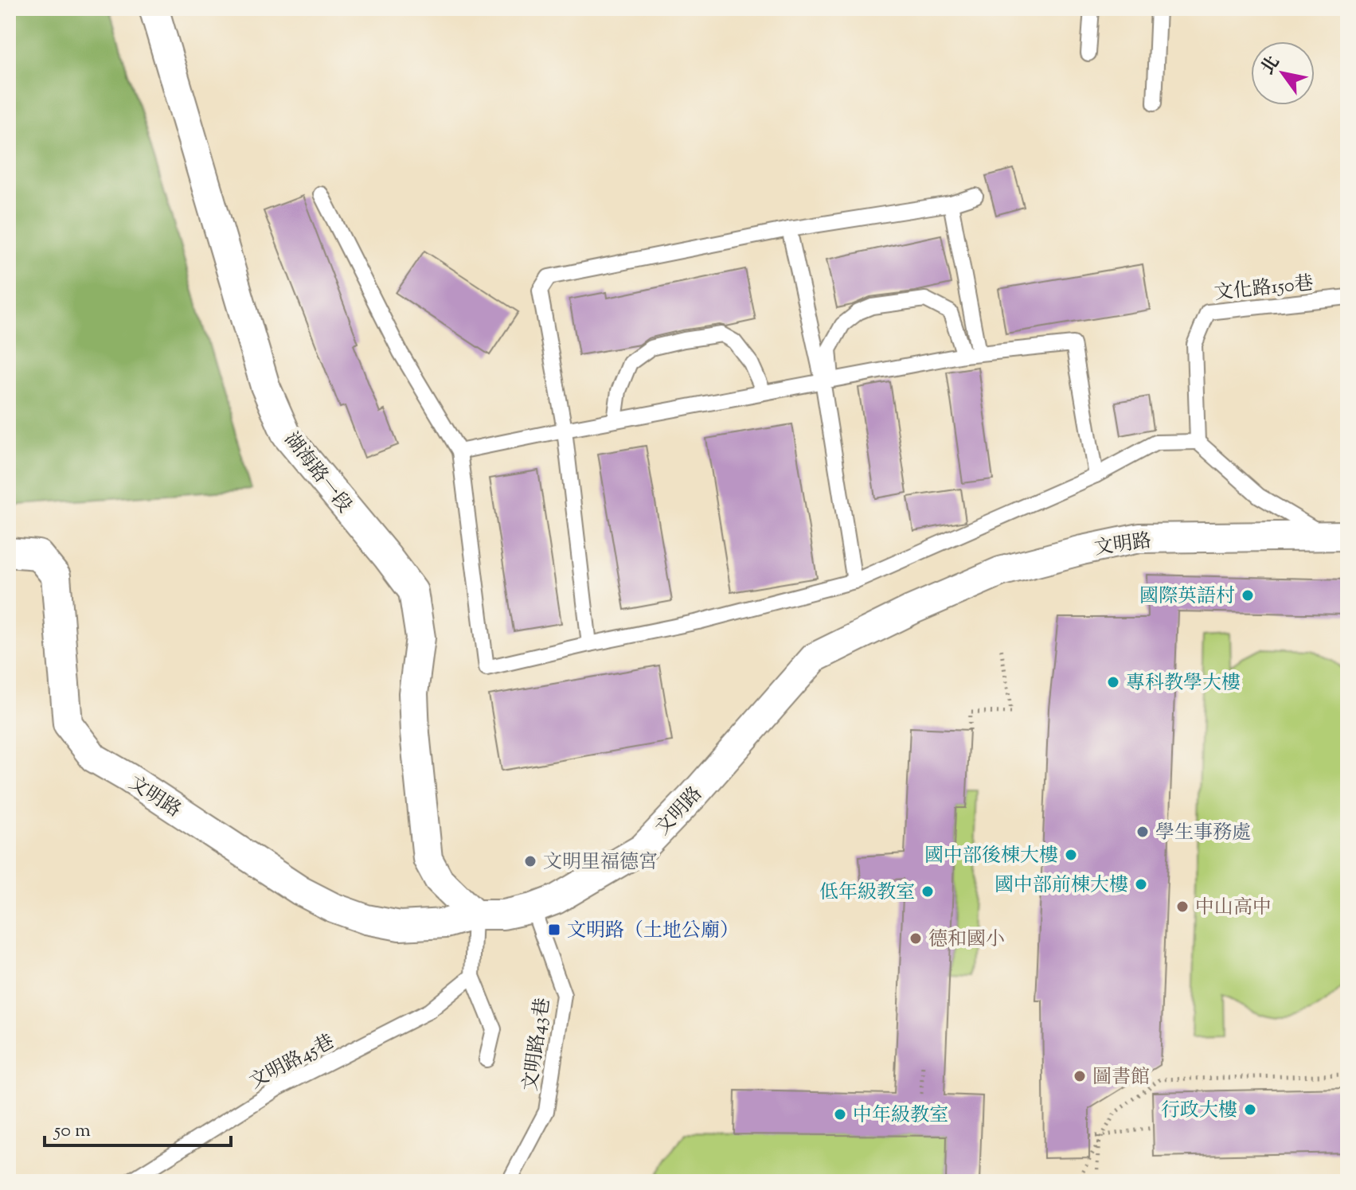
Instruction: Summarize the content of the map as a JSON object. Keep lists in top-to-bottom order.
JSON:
{
  "streets": {
    "street": ["湖海路一段", "文明路"],
    "lane": ["文化路150巷", "文明路43巷", "文明路45巷"]
  },
  "crossings": [
    ["湖海路一段", "文明路"],
    ["文明路", "文明路43巷"]
  ],
  "places": {
    "other": [
      "國際英語村",
      "專科教學大樓",
      "學生事務處",
      "國中部後棟大樓",
      "文明里福德宮",
      "國中部前棟大樓",
      "低年級教室",
      "中山高中",
      "德和國小",
      "圖書館",
      "行政大樓",
      "中年級教室"
    ],
    "transit": ["文明路（土地公廟）"]
  },
  "scale_bar": "50 m",
  "north": "top left"
}
